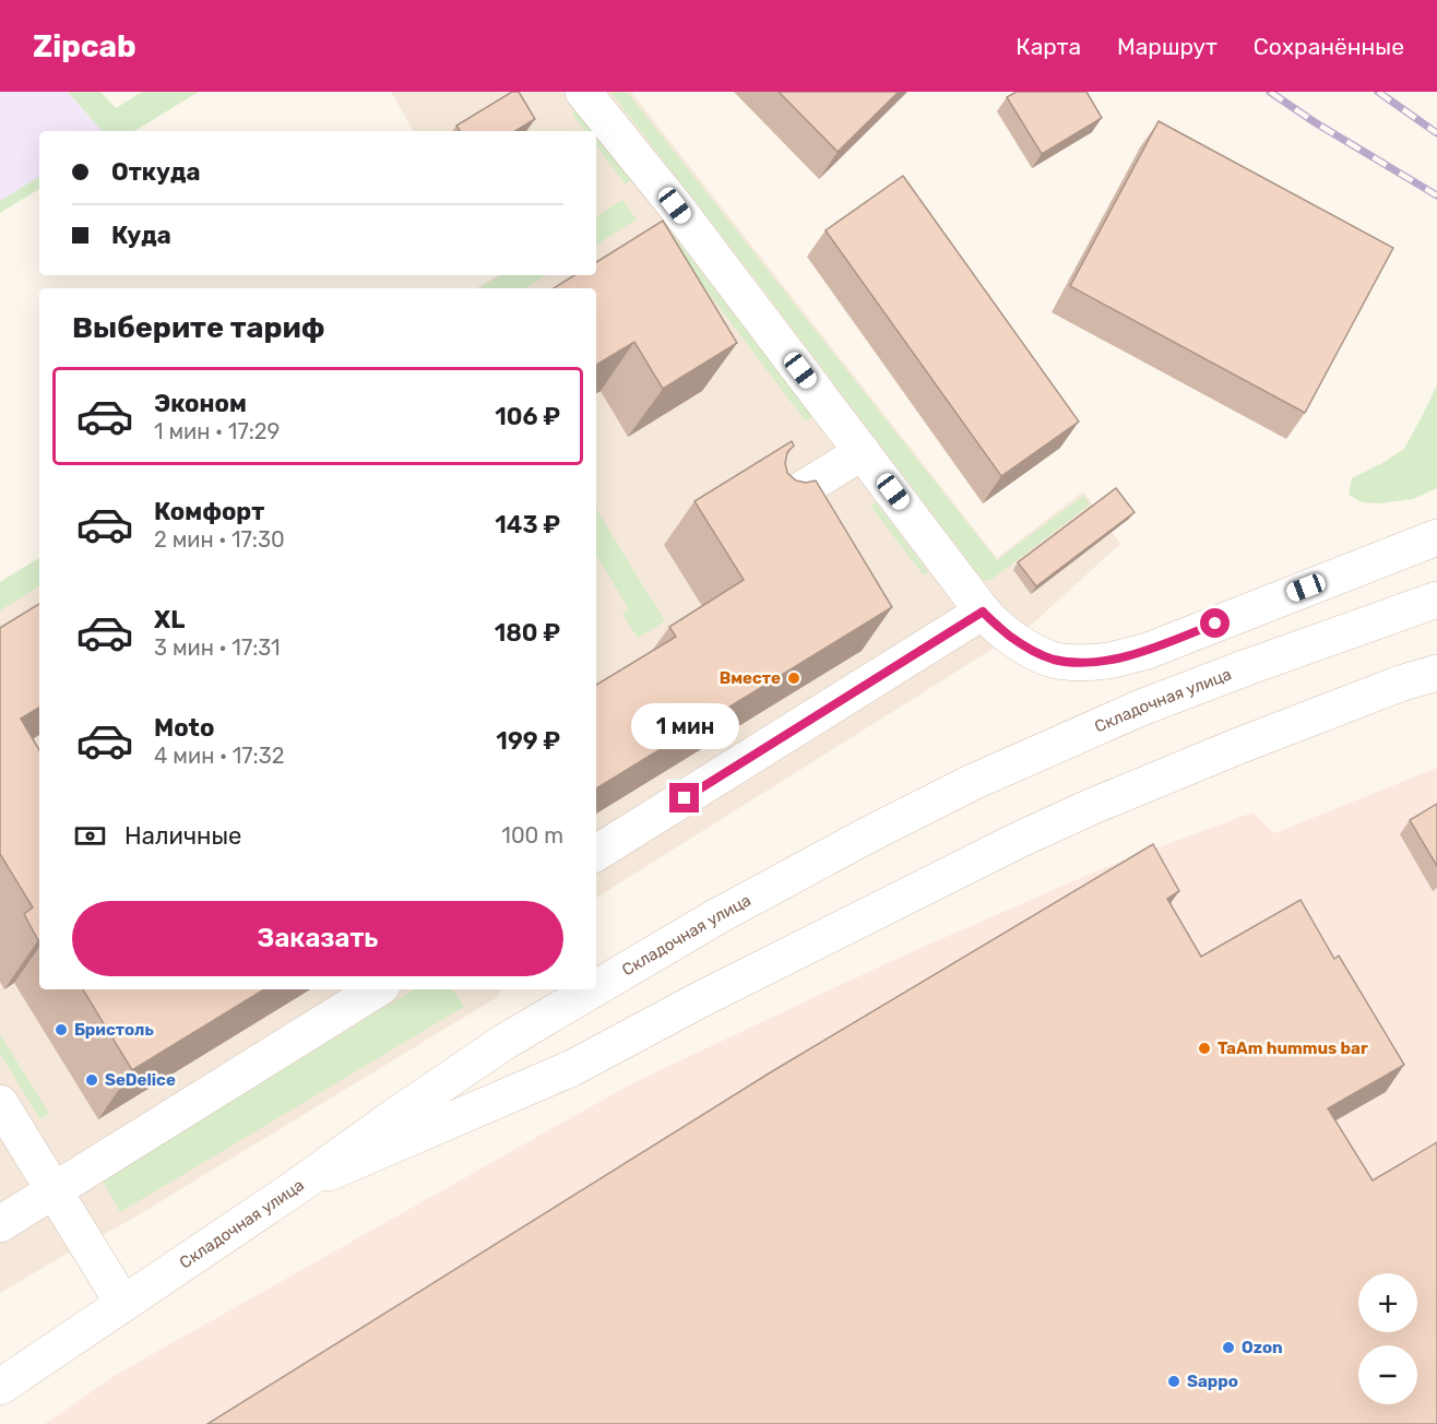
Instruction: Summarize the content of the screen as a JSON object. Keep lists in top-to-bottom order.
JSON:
{
  "streets": {
    "street": ["Складочная улица"]
  },
  "places": [
    "Вместе",
    "Бристоль",
    "TaAm hummus bar",
    "SeDelice",
    "Ozon",
    "Sappo"
  ],
  "page": {
    "header": "Zipcab",
    "nav": ["Карта", "Маршрут", "Сохранённые"],
    "banner": ["Откуда", "Куда"],
    "heading": "Выберите тариф",
    "list": [
      {
        "name": "Эконом",
        "note": "1 мин · 17:29",
        "value": "106 ₽"
      },
      {
        "name": "Комфорт",
        "note": "2 мин · 17:30",
        "value": "143 ₽"
      },
      {
        "name": "XL",
        "note": "3 мин · 17:31",
        "value": "180 ₽"
      },
      {
        "name": "Moto",
        "note": "4 мин · 17:32",
        "value": "199 ₽"
      }
    ],
    "bubble": "1 мин",
    "pay": ["Наличные", "100 m"],
    "buttons": "Заказать",
    "map_buttons": ["+", "−"]
  }
}
